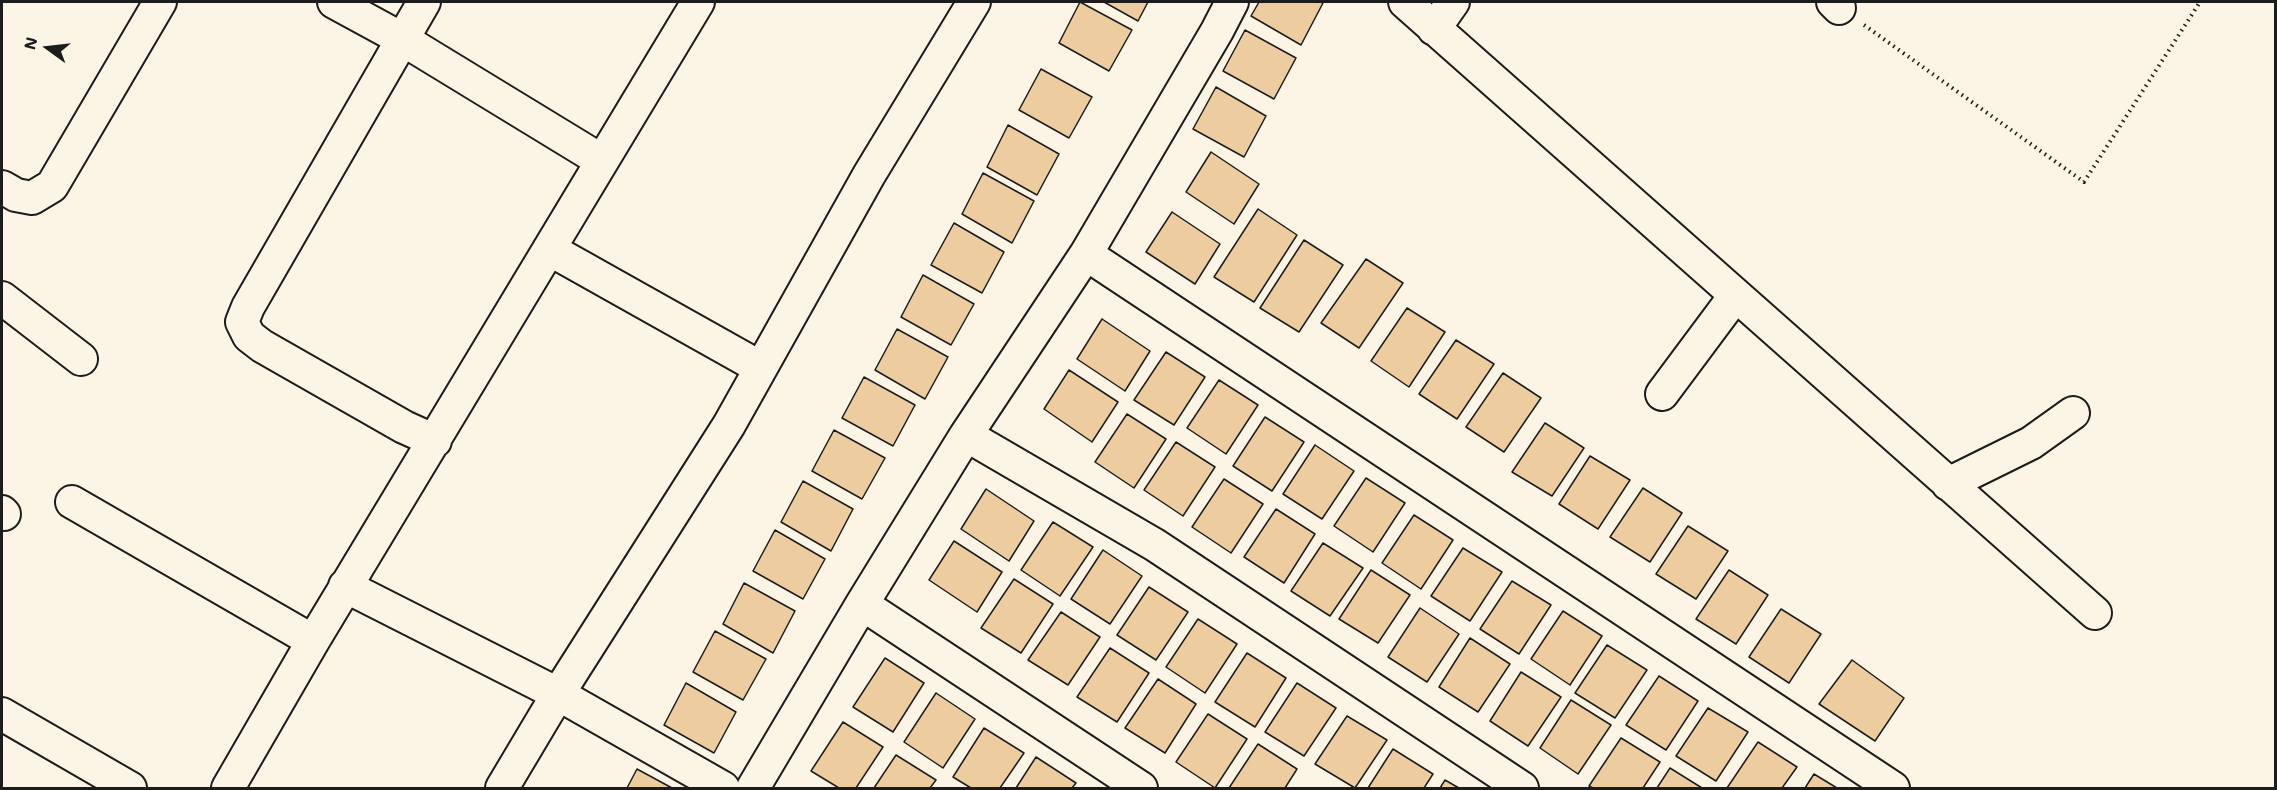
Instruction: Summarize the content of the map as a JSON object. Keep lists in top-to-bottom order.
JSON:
{
  "north": "left"
}
